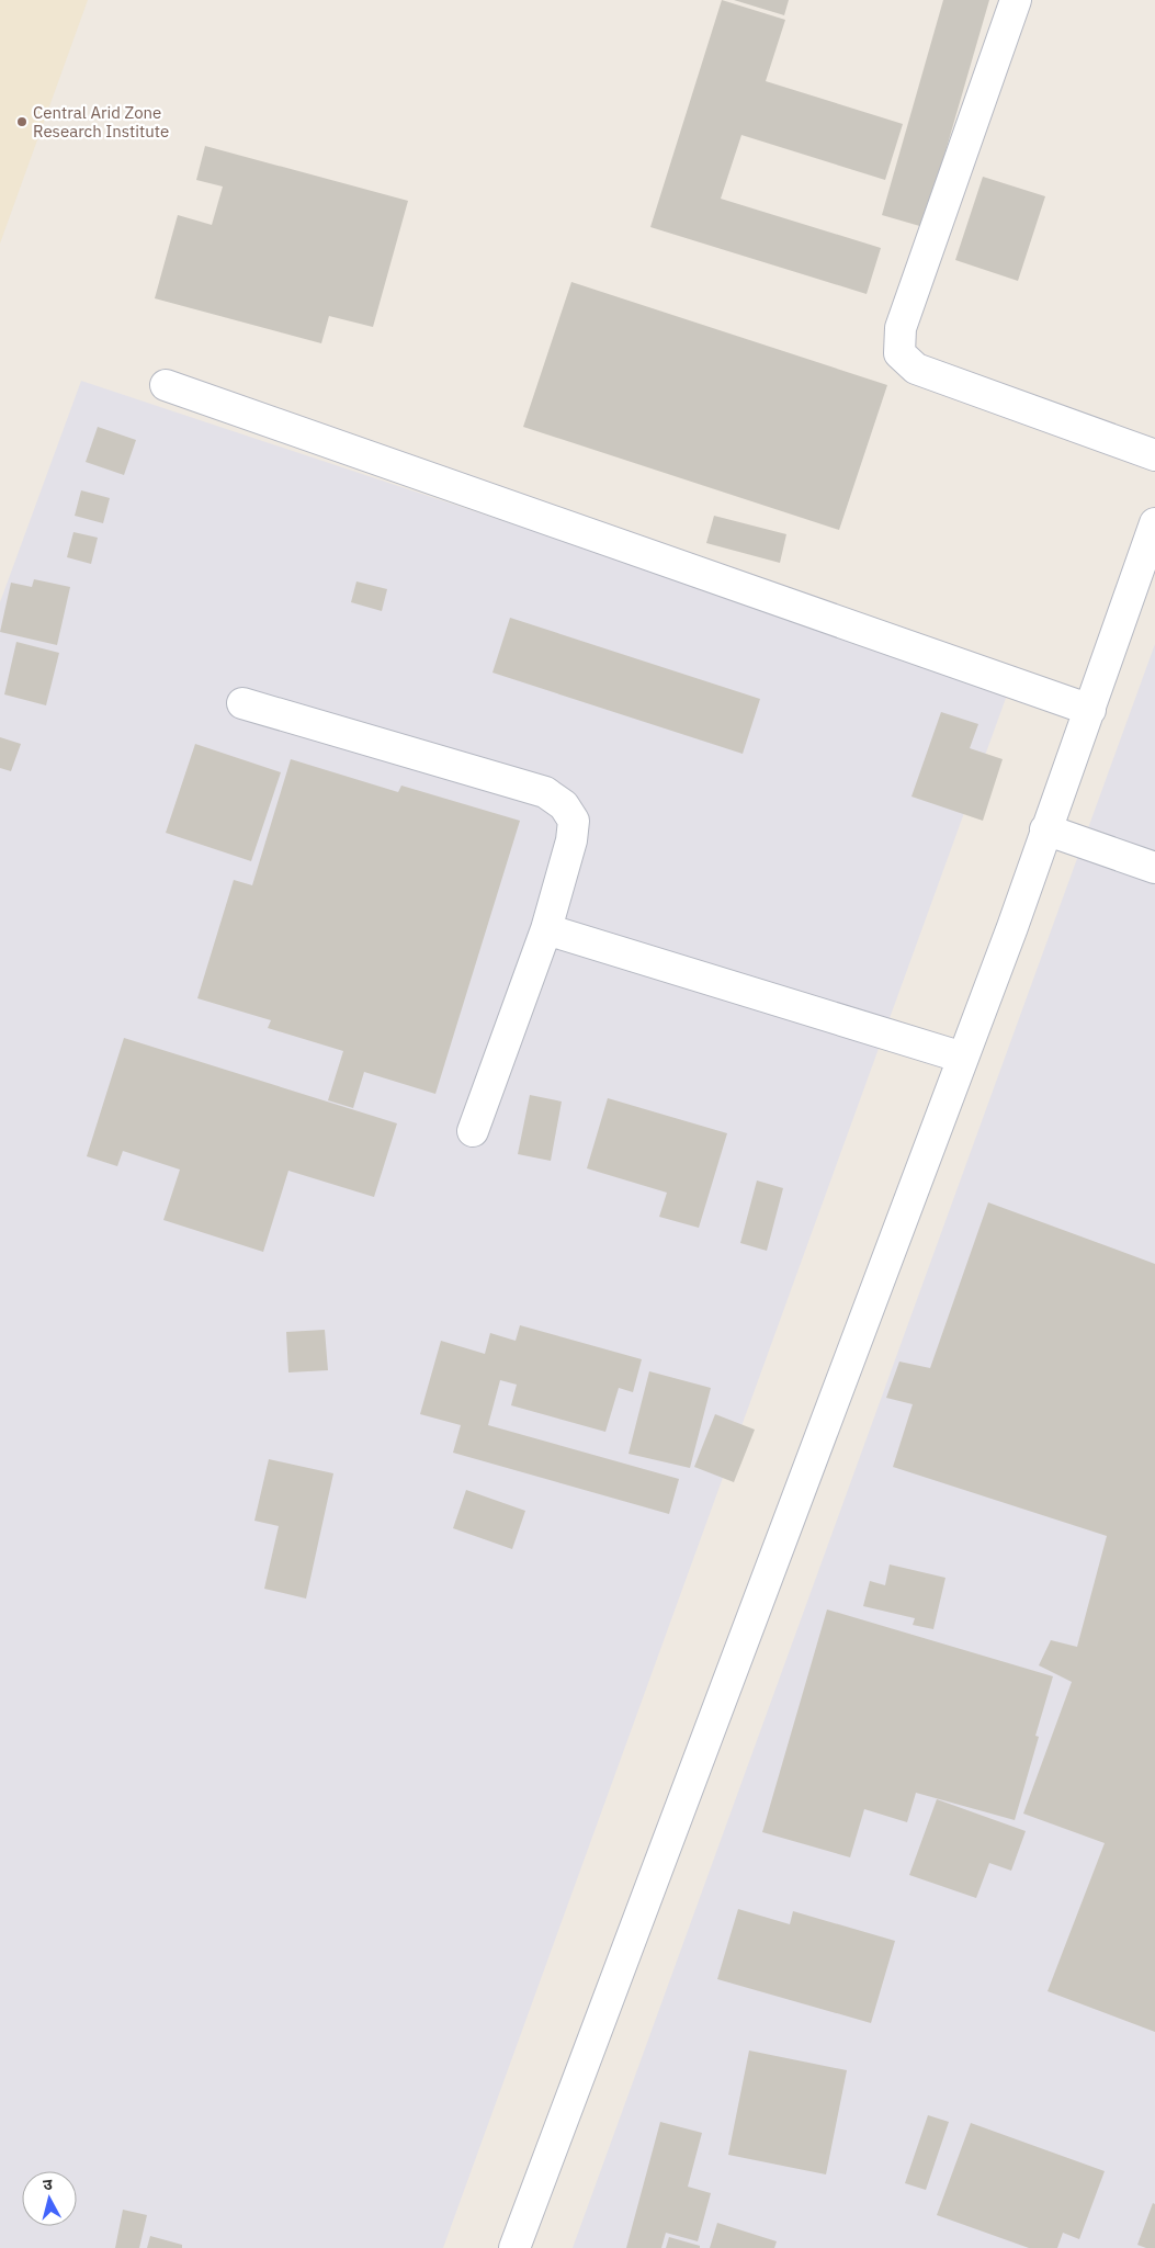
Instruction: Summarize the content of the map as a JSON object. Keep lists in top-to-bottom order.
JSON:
{
  "places": ["Central Arid Zone Research Institute"],
  "north": "top"
}
